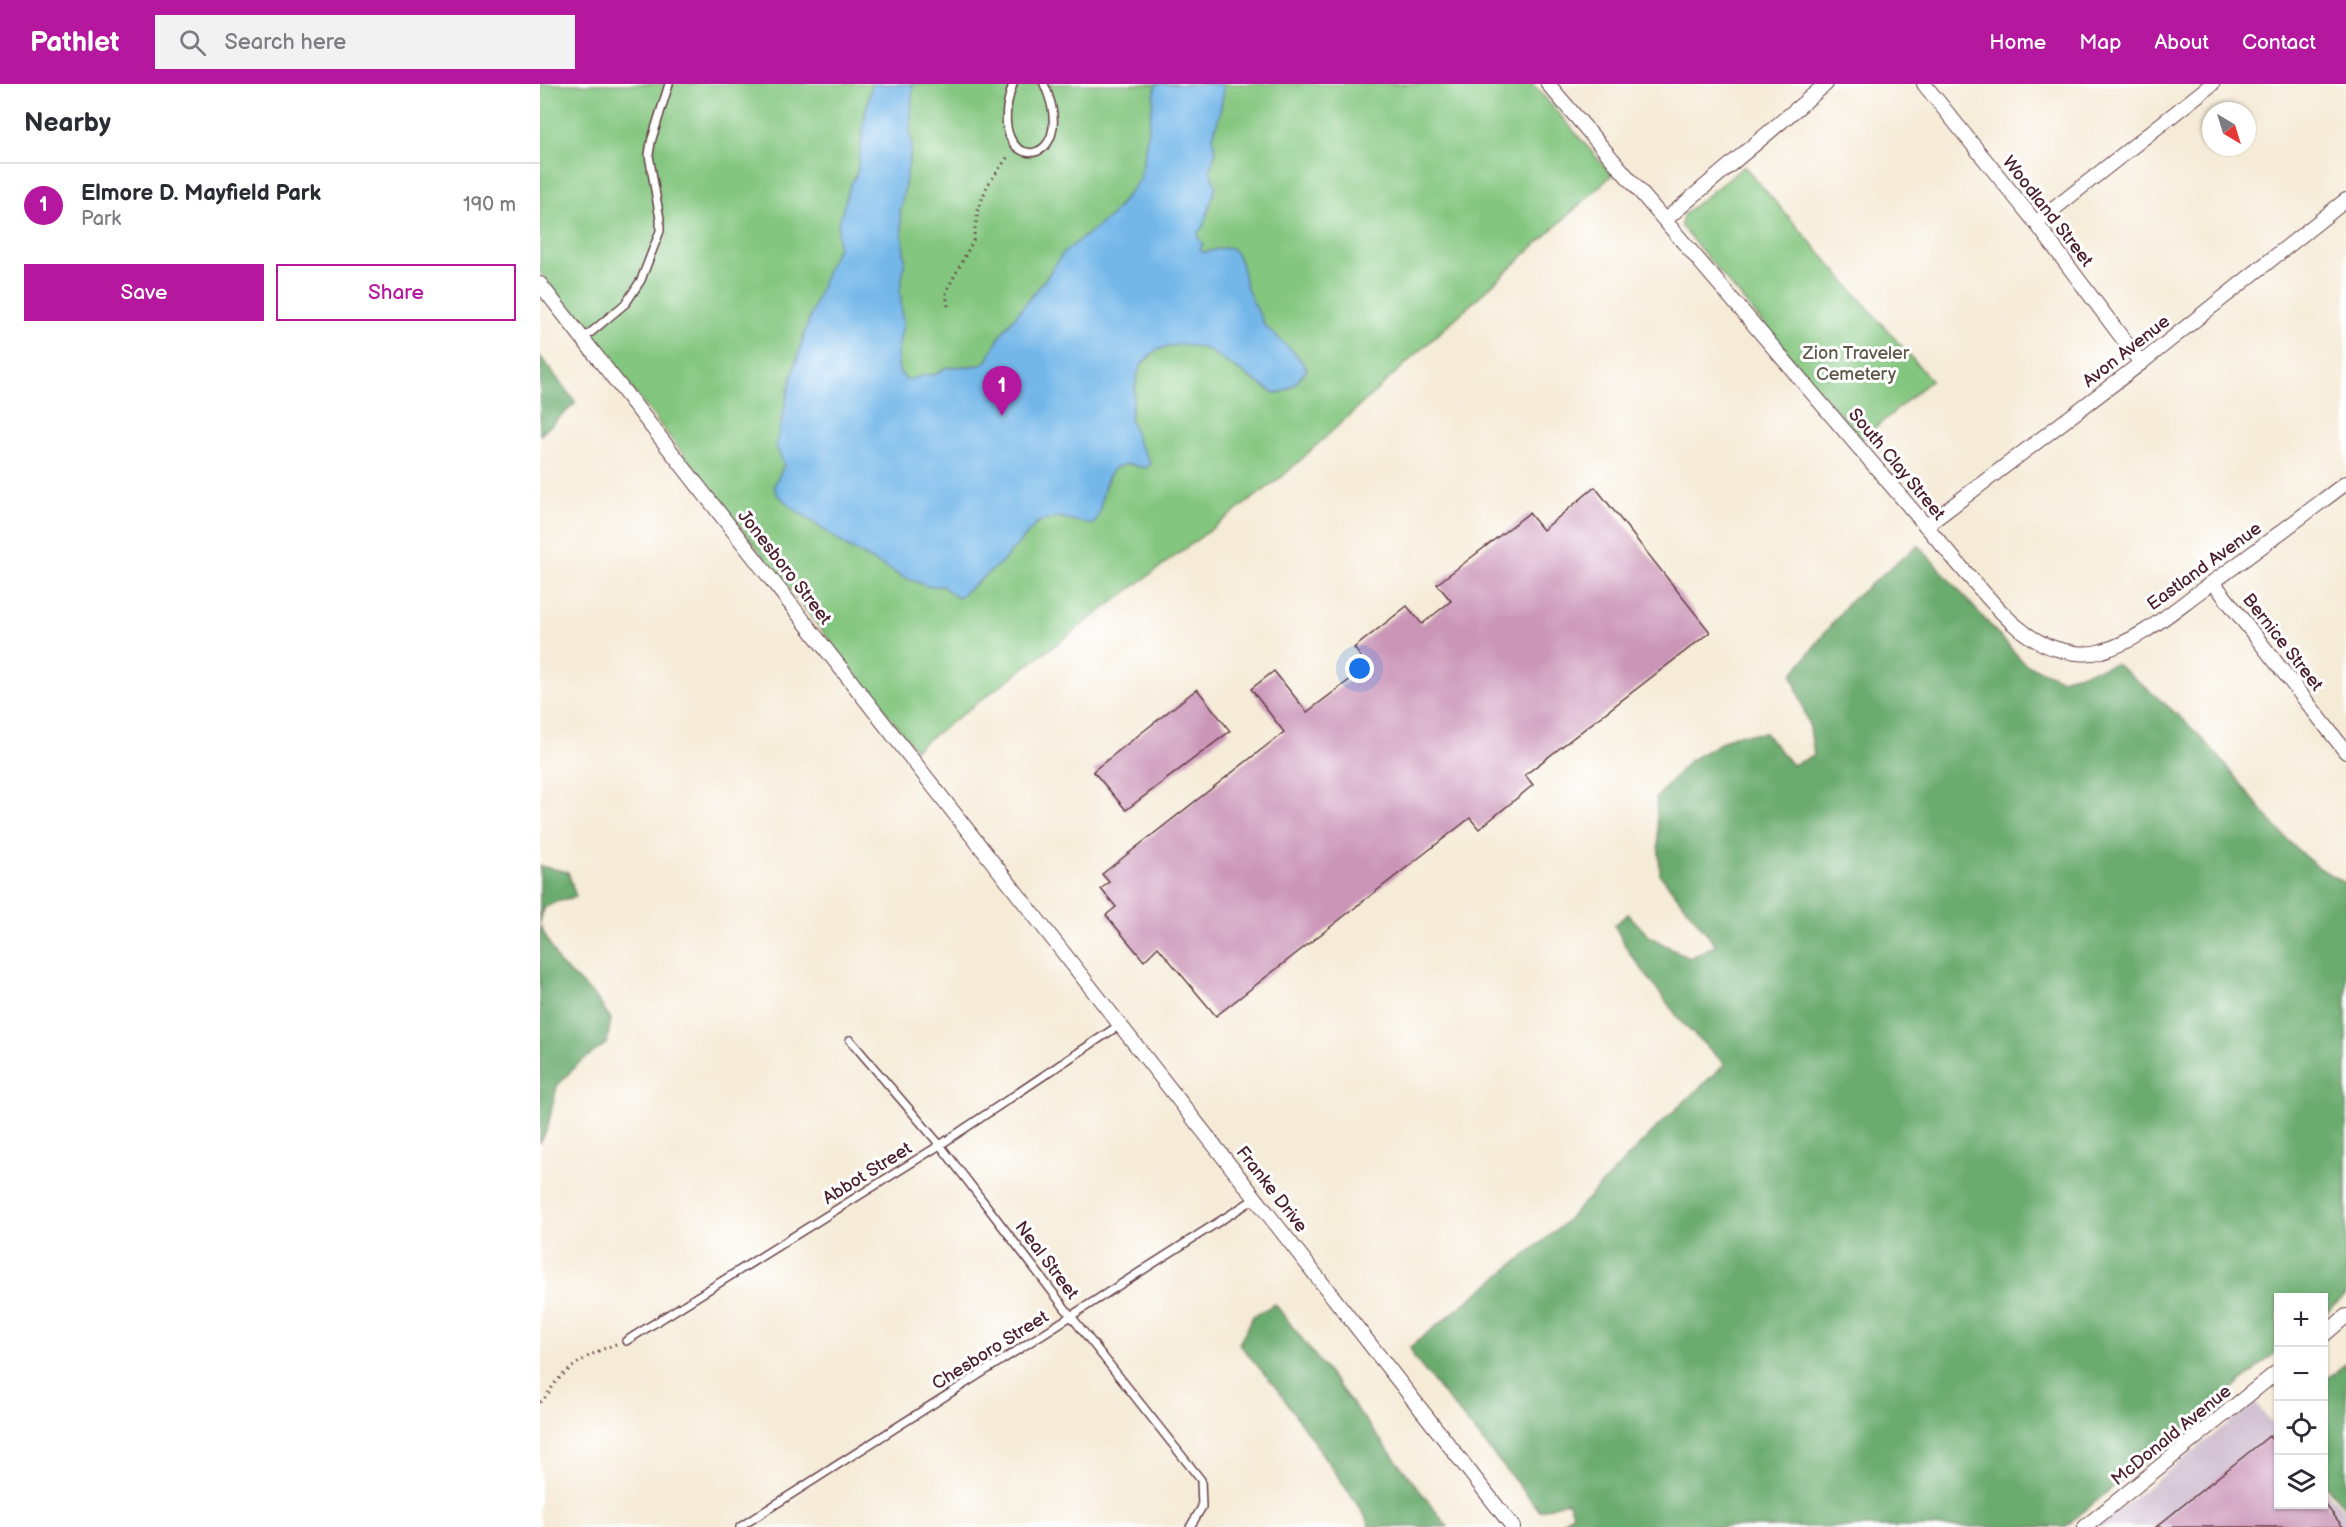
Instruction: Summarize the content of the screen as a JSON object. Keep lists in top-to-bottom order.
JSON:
{
  "streets": {
    "street": [
      "Woodland Street",
      "Avon Avenue",
      "South Clay Street",
      "Eastland Avenue",
      "Jonesboro Street",
      "Bernice Street",
      "Franke Drive",
      "McDonald Avenue"
    ],
    "lane": ["Abbot Street", "Neal Street", "Chesboro Street"]
  },
  "crossings": [
    ["Woodland Street", "Avon Avenue"],
    ["Avon Avenue", "South Clay Street"],
    ["South Clay Street", "Eastland Avenue"],
    ["Eastland Avenue", "Bernice Street"],
    ["Jonesboro Street", "Franke Drive"],
    ["Abbot Street", "Franke Drive"],
    ["Abbot Street", "Neal Street"],
    ["Franke Drive", "Chesboro Street"],
    ["Neal Street", "Chesboro Street"]
  ],
  "parks": ["Zion Traveler Cemetery"],
  "north": "bottom right",
  "page": {
    "header": "Pathlet",
    "search": "Search here",
    "nav": [
      "Home",
      "Map",
      "About",
      "Contact"
    ],
    "heading": "Nearby",
    "list": [
      {
        "mark": "1",
        "name": "Elmore D. Mayfield Park",
        "note": "Park",
        "value": "190 m"
      }
    ],
    "buttons": ["Save", "Share"],
    "pins": "1",
    "map_buttons": ["+", "−"]
  }
}
